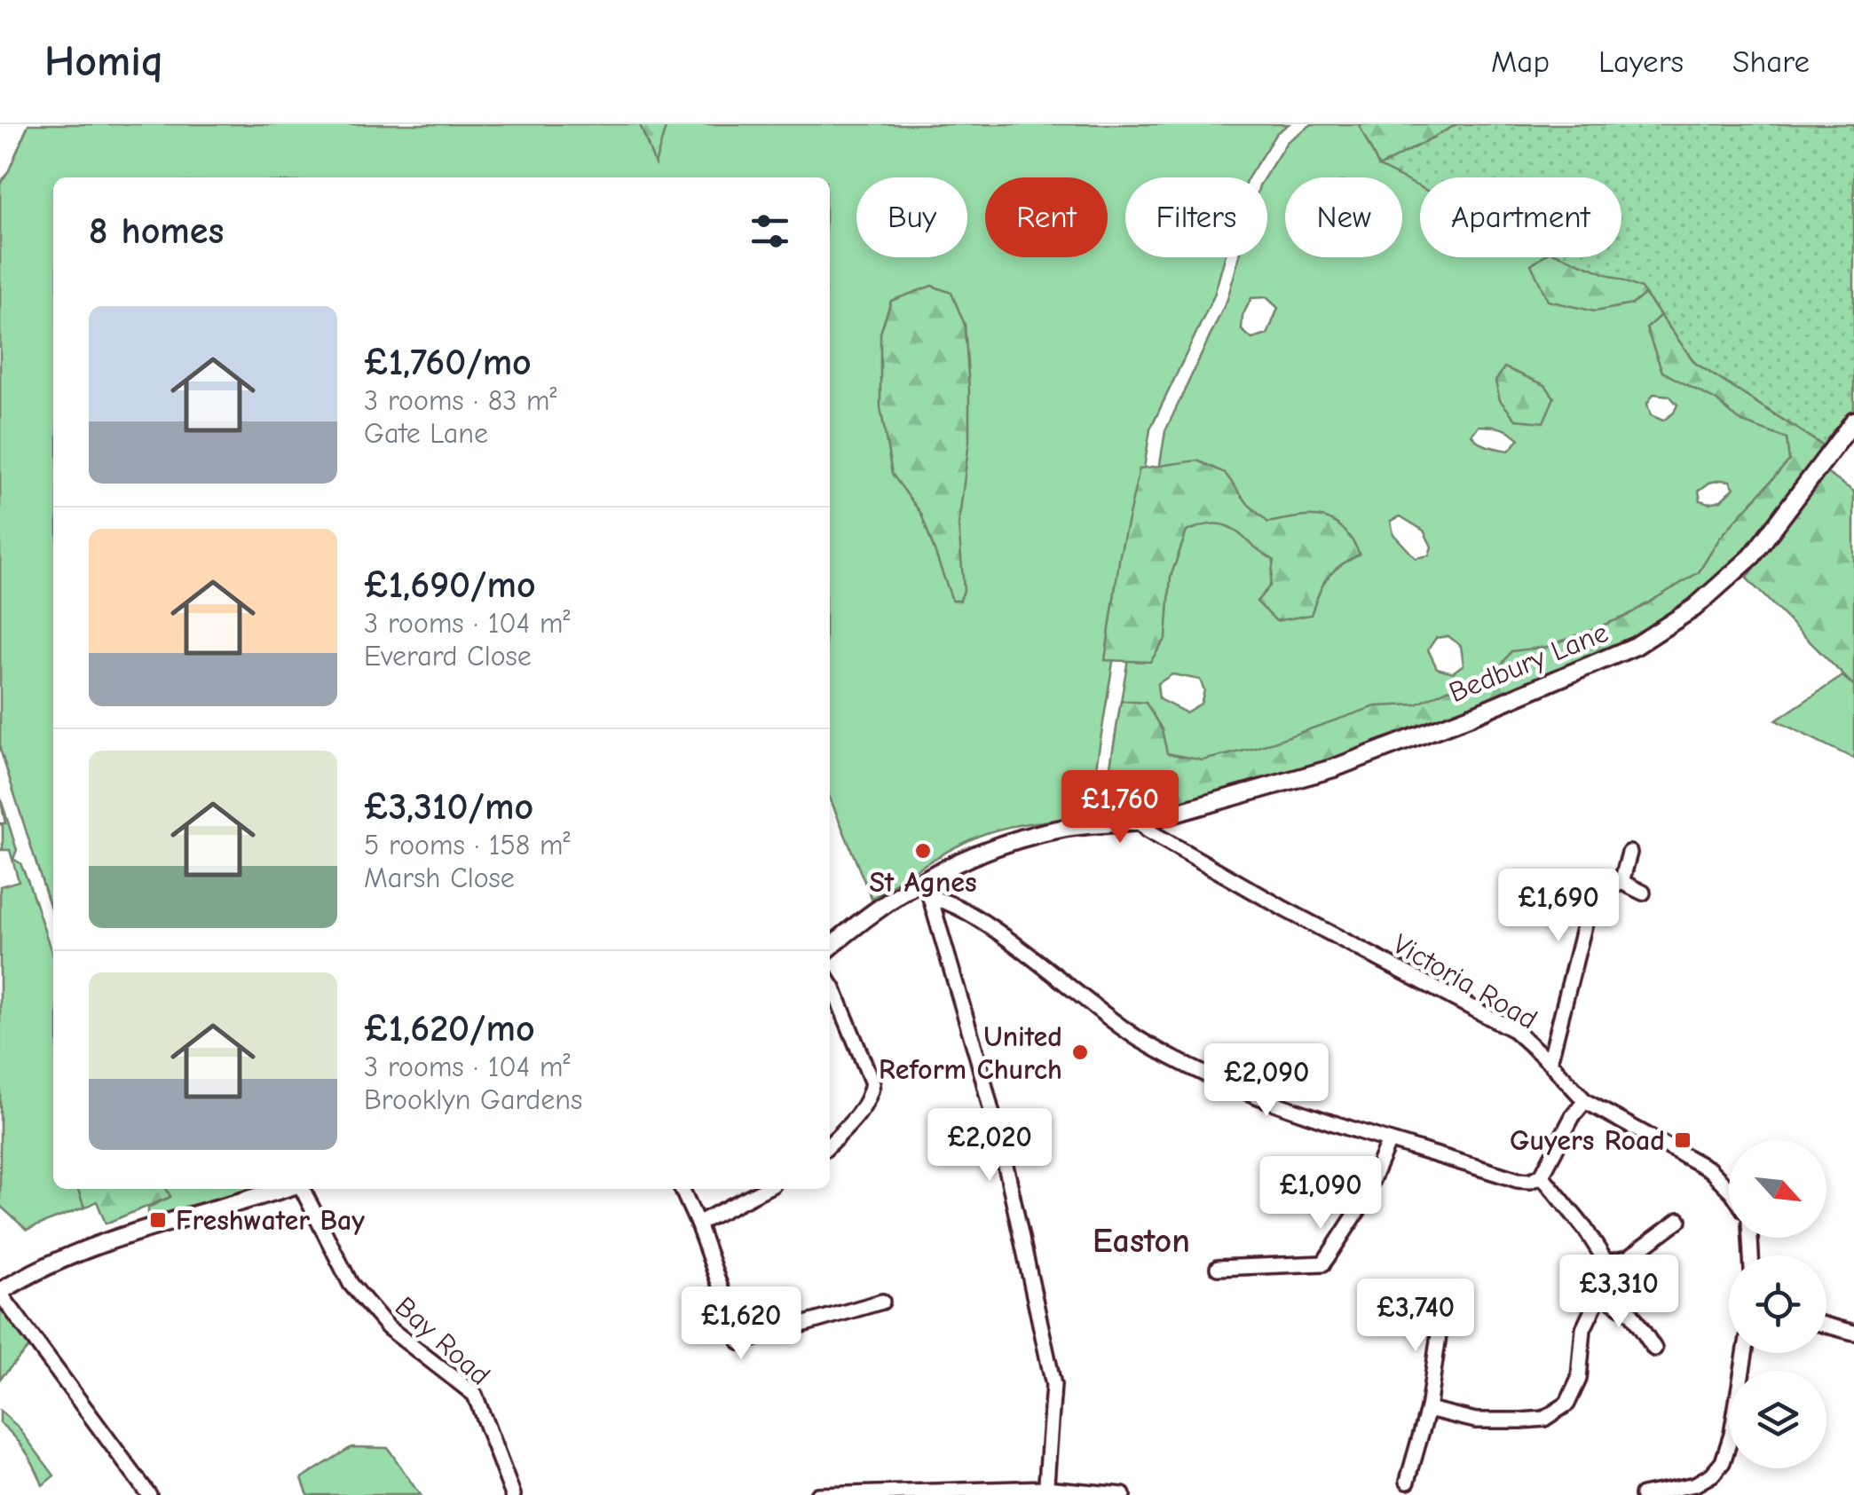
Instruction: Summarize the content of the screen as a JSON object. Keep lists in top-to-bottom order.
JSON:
{
  "streets": {
    "street": ["Bedbury Lane", "Victoria Road", "Bay Road"]
  },
  "crossings": [
    ["Bedbury Lane", "Victoria Road"]
  ],
  "districts": ["Easton"],
  "places": {
    "other": ["St Agnes", "United Reform Church"],
    "transit": ["Guyers Road", "Freshwater Bay"]
  },
  "north": "bottom right",
  "page": {
    "header": "Homiq",
    "nav": ["Map", "Layers", "Share"],
    "chip": [
      "Buy",
      "Rent",
      "Filters",
      "New",
      "Apartment"
    ],
    "heading": "8 homes",
    "list": [
      {
        "name": "£1,760/mo",
        "note": "3 rooms · 83 m² · Gate Lane"
      },
      {
        "name": "£1,690/mo",
        "note": "3 rooms · 104 m² · Everard Close"
      },
      {
        "name": "£3,310/mo",
        "note": "5 rooms · 158 m² · Marsh Close"
      },
      {
        "name": "£1,620/mo",
        "note": "3 rooms · 104 m² · Brooklyn Gardens"
      }
    ],
    "price": [
      "£1,760",
      "£1,690",
      "£2,090",
      "£2,020",
      "£1,090",
      "£3,310",
      "£3,740",
      "£1,620"
    ]
  }
}
